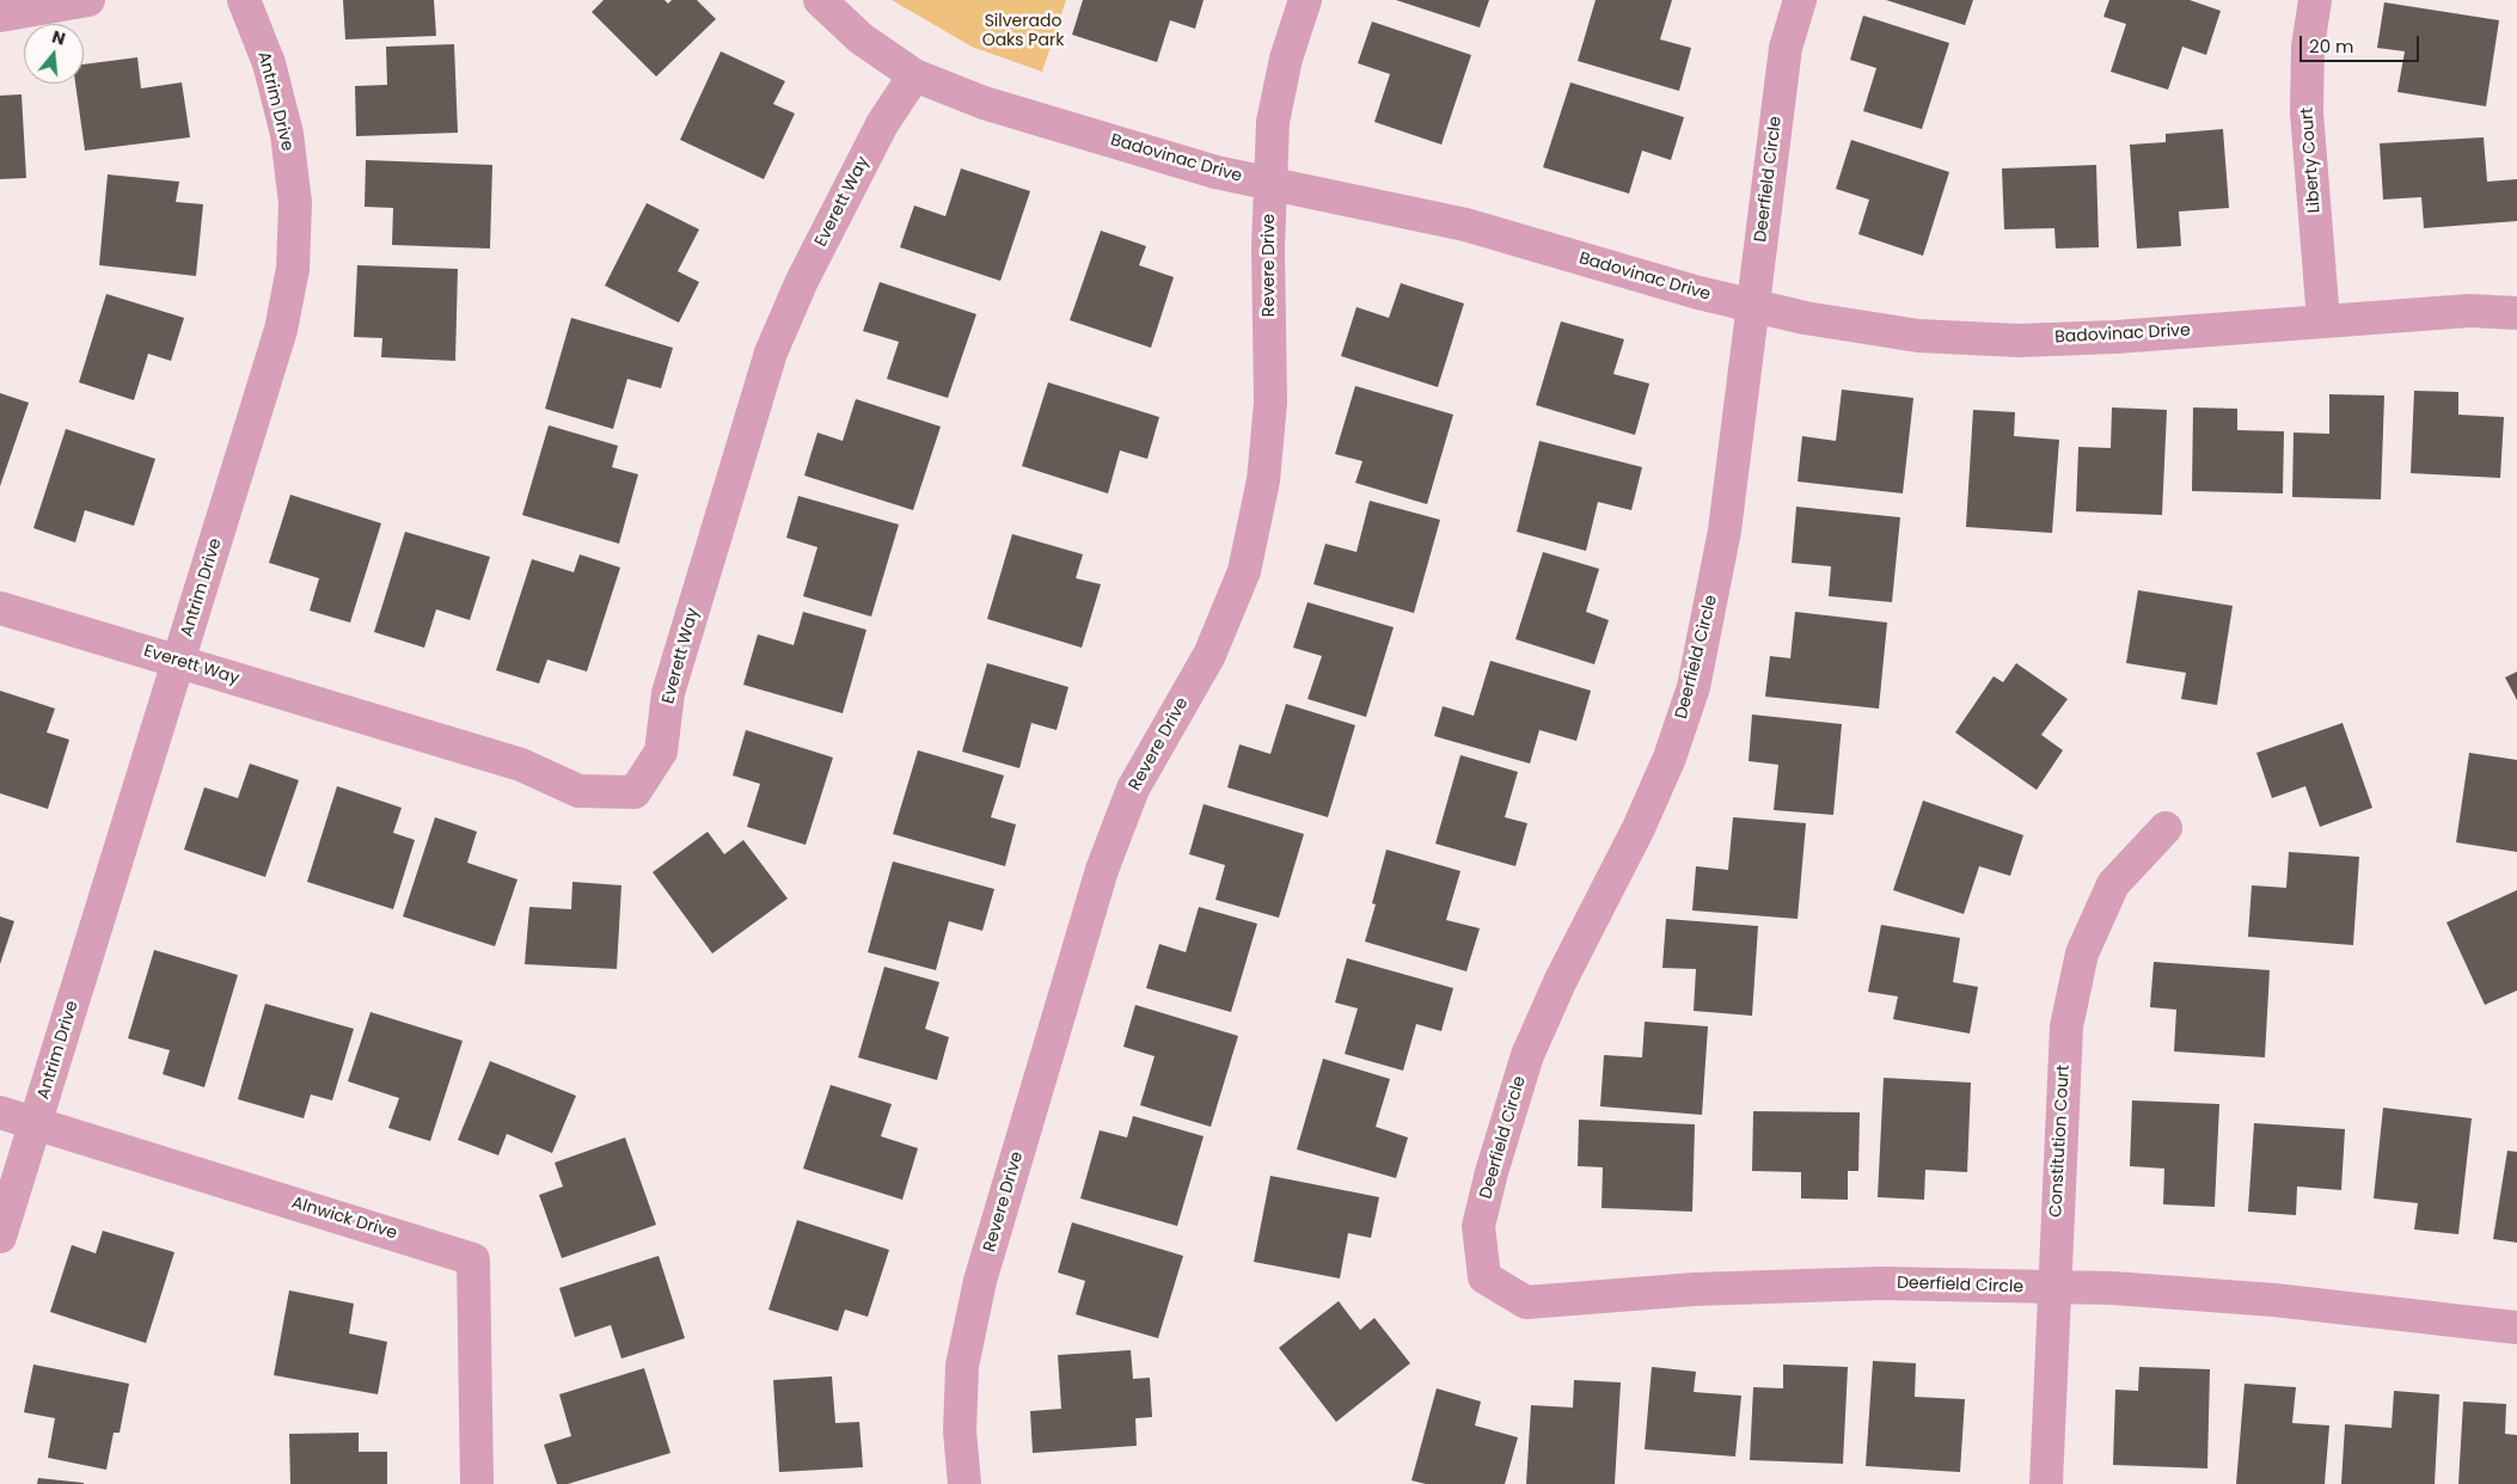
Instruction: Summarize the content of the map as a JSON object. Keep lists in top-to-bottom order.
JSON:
{
  "streets": {
    "street": [
      "Antrim Drive",
      "Badovinac Drive",
      "Liberty Court",
      "Deerfield Circle",
      "Everett Way",
      "Revere Drive",
      "Constitution Court",
      "Alnwick Drive"
    ]
  },
  "crossings": [
    ["Antrim Drive", "Everett Way"],
    ["Antrim Drive", "Alnwick Drive"],
    ["Badovinac Drive", "Liberty Court"],
    ["Badovinac Drive", "Deerfield Circle"],
    ["Badovinac Drive", "Everett Way"],
    ["Badovinac Drive", "Revere Drive"],
    ["Deerfield Circle", "Constitution Court"]
  ],
  "parks": ["Silverado Oaks Park"],
  "scale_bar": "20 m",
  "north": "top"
}
